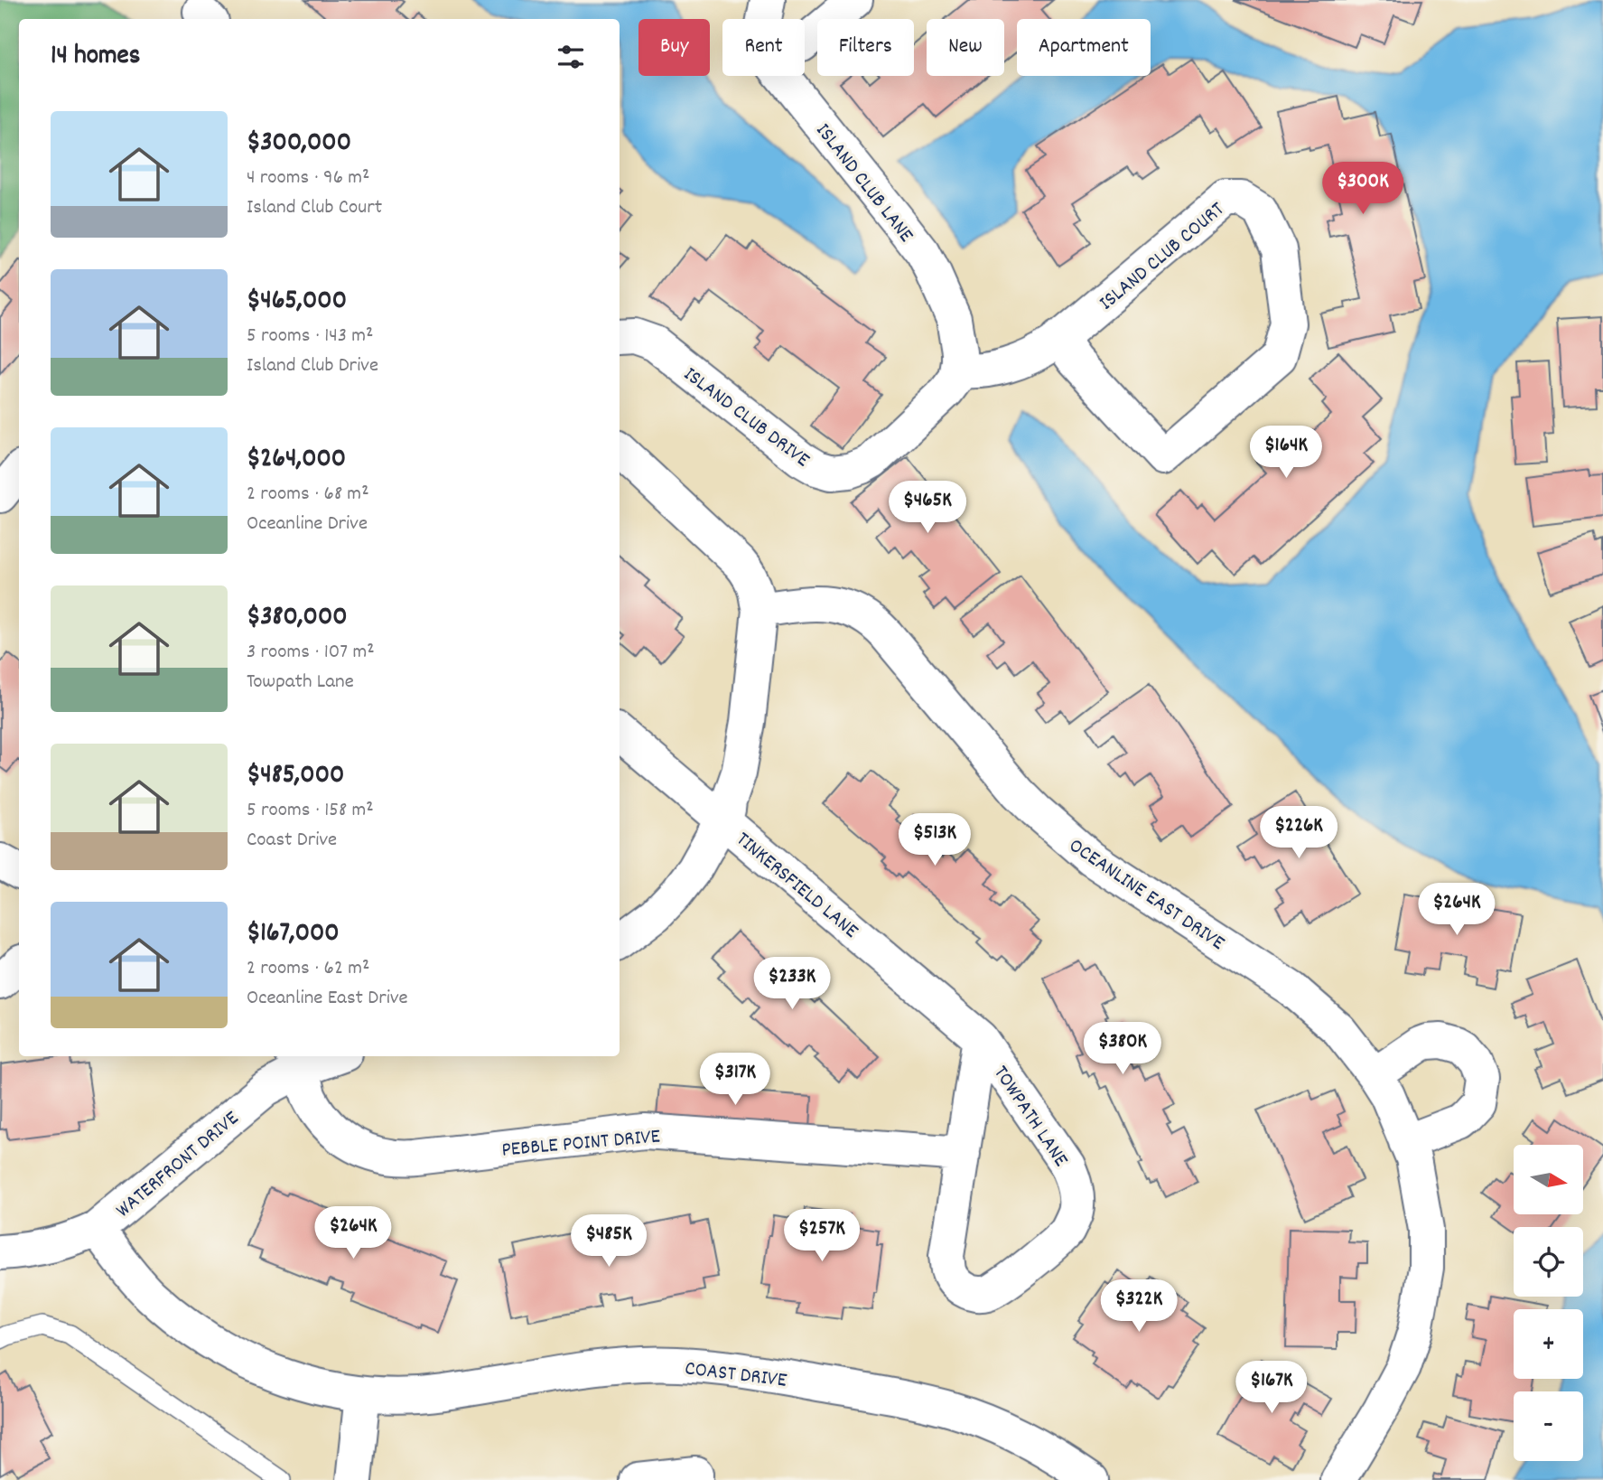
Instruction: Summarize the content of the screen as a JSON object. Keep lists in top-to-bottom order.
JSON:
{
  "streets": {
    "street": [
      "ISLAND CLUB LANE",
      "ISLAND CLUB COURT",
      "ISLAND CLUB DRIVE",
      "TINKERSFIELD LANE",
      "OCEANLINE EAST DRIVE",
      "TOWPATH LANE",
      "PEBBLE POINT DRIVE",
      "WATERFRONT DRIVE",
      "COAST DRIVE"
    ]
  },
  "crossings": [
    ["ISLAND CLUB LANE", "ISLAND CLUB COURT"],
    ["ISLAND CLUB LANE", "ISLAND CLUB DRIVE"],
    ["ISLAND CLUB COURT", "ISLAND CLUB DRIVE"],
    ["TINKERSFIELD LANE", "TOWPATH LANE"],
    ["TOWPATH LANE", "PEBBLE POINT DRIVE"],
    ["PEBBLE POINT DRIVE", "WATERFRONT DRIVE"],
    ["WATERFRONT DRIVE", "COAST DRIVE"]
  ],
  "north": "right",
  "page": {
    "chip": [
      "Buy",
      "Rent",
      "Filters",
      "New",
      "Apartment"
    ],
    "heading": "14 homes",
    "list": [
      {
        "name": "$300,000",
        "note": "4 rooms · 96 m² · Island Club Court"
      },
      {
        "name": "$465,000",
        "note": "5 rooms · 143 m² · Island Club Drive"
      },
      {
        "name": "$264,000",
        "note": "2 rooms · 68 m² · Oceanline Drive"
      },
      {
        "name": "$380,000",
        "note": "3 rooms · 107 m² · Towpath Lane"
      },
      {
        "name": "$485,000",
        "note": "5 rooms · 158 m² · Coast Drive"
      },
      {
        "name": "$167,000",
        "note": "2 rooms · 62 m² · Oceanline East Drive"
      }
    ],
    "price": [
      "$300K",
      "$164K",
      "$465K",
      "$226K",
      "$513K",
      "$264K",
      "$233K",
      "$380K",
      "$317K",
      "$264K",
      "$257K",
      "$485K",
      "$322K",
      "$167K"
    ],
    "map_buttons": ["+", "−"]
  }
}
